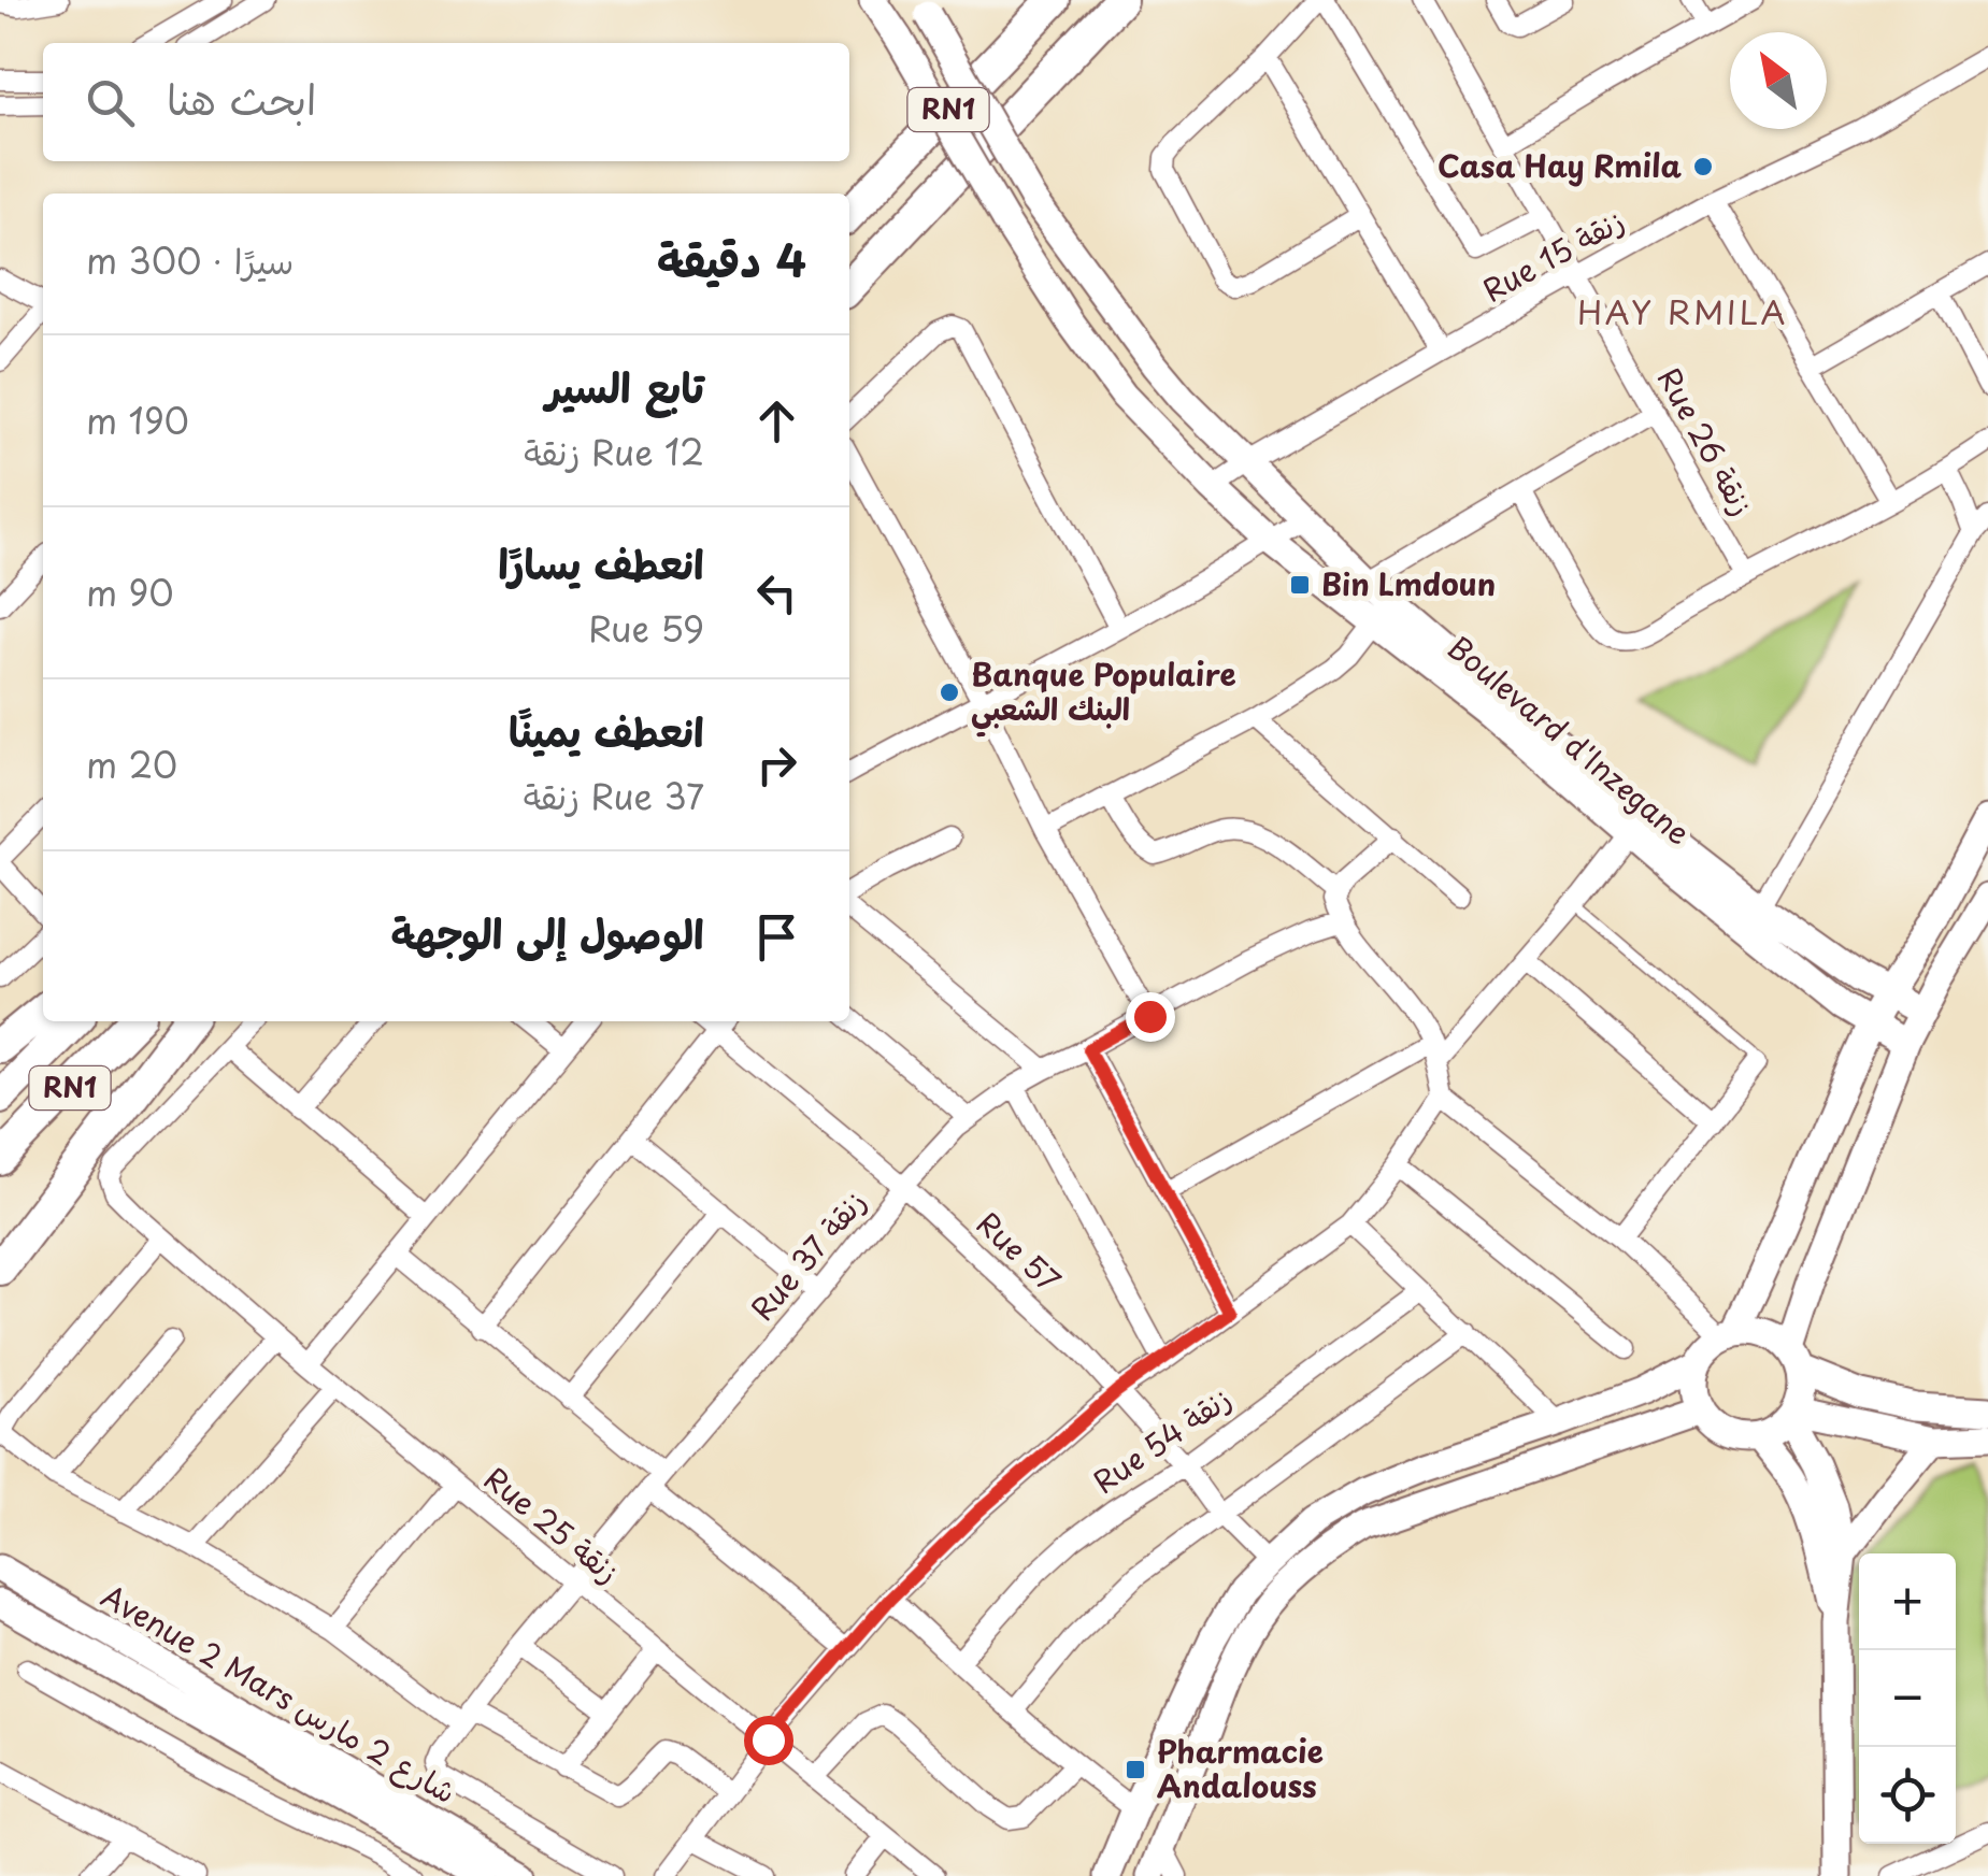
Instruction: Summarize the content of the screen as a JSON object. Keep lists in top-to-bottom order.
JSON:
{
  "streets": {
    "highway": ["RN1"],
    "street": [
      "Rue 15 زنقة",
      "Rue 26 زنقة",
      "Boulevard d'Inzegane",
      "Rue 57",
      "Rue 37 زنقة",
      "Rue 54 زنقة",
      "Rue 25 زنقة",
      "Avenue 2 Mars شارع 2 مارس"
    ]
  },
  "crossings": [
    ["Rue 15 زنقة", "Rue 26 زنقة"],
    ["Rue 15 زنقة", "Boulevard d'Inzegane"],
    ["Rue 57", "Rue 37 زنقة"],
    ["Rue 57", "Rue 54 زنقة"],
    ["Rue 37 زنقة", "Rue 25 زنقة"]
  ],
  "districts": ["HAY RMILA"],
  "places": {
    "other": ["Casa Hay Rmila", "Banque Populaire البنك الشعبي"],
    "transit": ["Bin Lmdoun", "Pharmacie Andalouss"]
  },
  "north": "top left",
  "page": {
    "search": "ابحث هنا",
    "heading": ["4 دقيقة", "سيرًا · 300 m"],
    "list": [
      ["تابع السير", "Rue 12 زنقة", "190 m"],
      ["انعطف يسارًا", "Rue 59", "90 m"],
      ["انعطف يمينًا", "Rue 37 زنقة", "20 m"],
      "الوصول إلى الوجهة"
    ],
    "map_buttons": ["+", "−"]
  }
}
